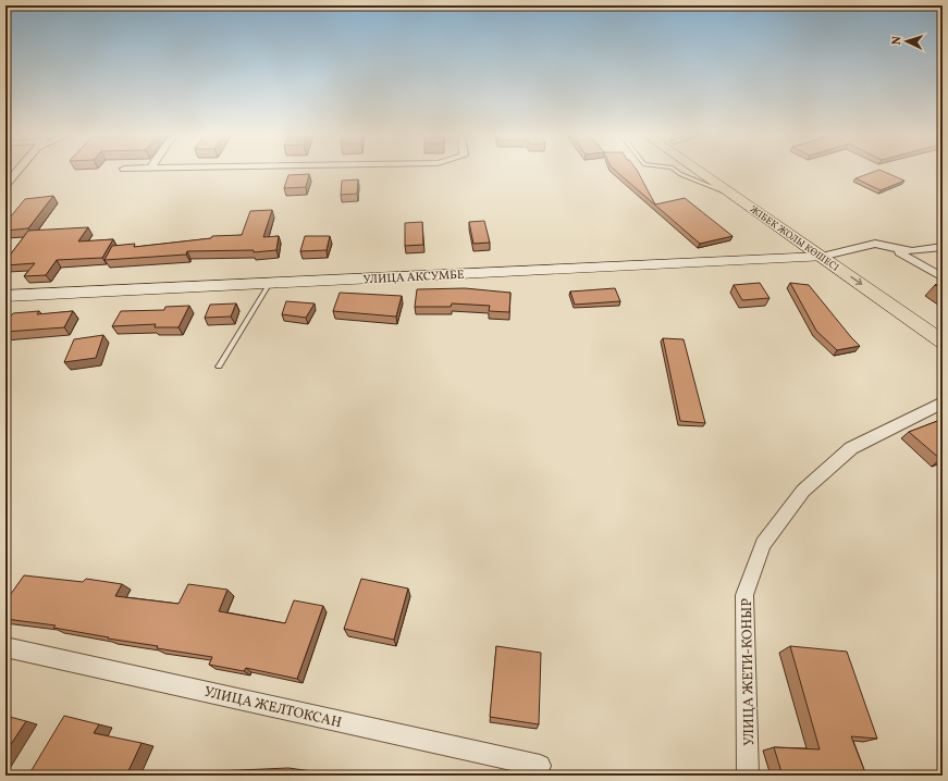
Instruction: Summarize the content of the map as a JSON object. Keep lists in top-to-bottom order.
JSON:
{
  "streets": {
    "main road": ["ЖІБЕК ЖОЛЫ КӨШЕСІ", "УЛИЦА АКСУМБЕ"],
    "street": ["УЛИЦА ЖЕТИ-КОНЫР", "УЛИЦА ЖЕЛТОКСАН"]
  },
  "crossings": [
    ["ЖІБЕК ЖОЛЫ КӨШЕСІ", "УЛИЦА АКСУМБЕ"]
  ],
  "north": "left"
}
